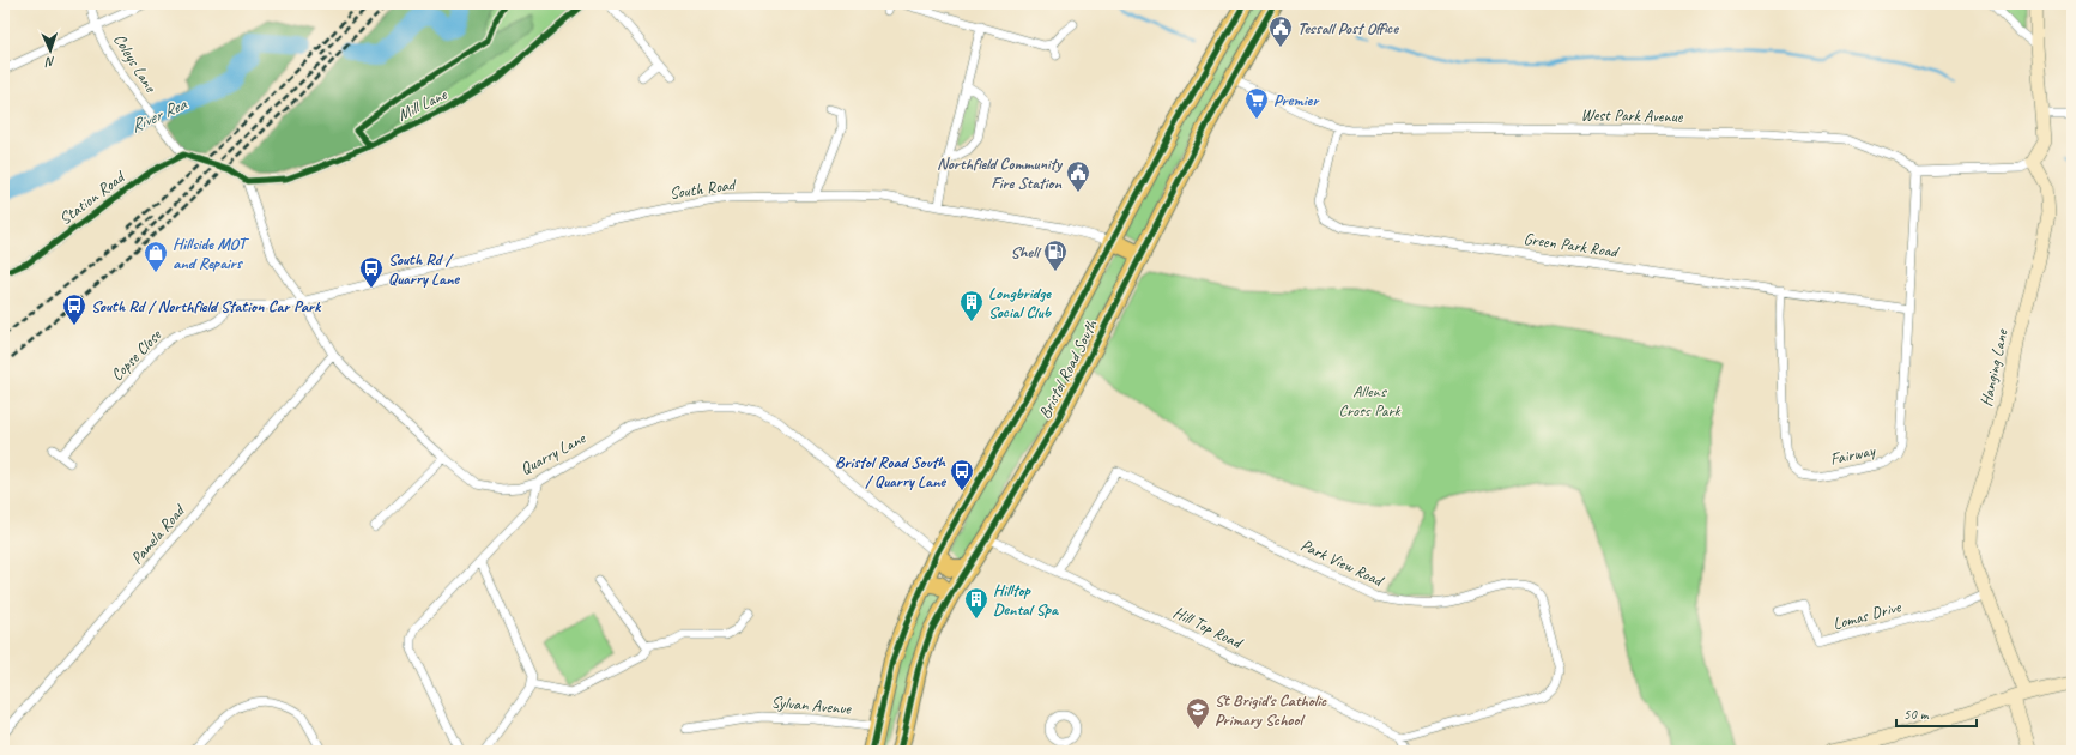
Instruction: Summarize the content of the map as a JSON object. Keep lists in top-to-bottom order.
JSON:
{
  "streets": {
    "highway": ["Bristol Road South"],
    "street": [
      "Coleys Lane",
      "Mill Lane",
      "West Park Avenue",
      "South Road",
      "Station Road",
      "Green Park Road",
      "Copse Close",
      "Hanging Lane",
      "Quarry Lane",
      "Fairway",
      "Pamela Road",
      "Park View Road",
      "Lomas Drive",
      "Hill Top Road",
      "Sylvan Avenue"
    ]
  },
  "crossings": [
    ["Coleys Lane", "Station Road"],
    ["Mill Lane", "Quarry Lane"],
    ["West Park Avenue", "Green Park Road"],
    ["West Park Avenue", "Hanging Lane"],
    ["West Park Avenue", "Bristol Road South"],
    ["West Park Avenue", "Fairway"],
    ["South Road", "Copse Close"],
    ["South Road", "Bristol Road South"],
    ["South Road", "Quarry Lane"],
    ["Green Park Road", "Fairway"],
    ["Copse Close", "Quarry Lane"],
    ["Hanging Lane", "Lomas Drive"],
    ["Bristol Road South", "Quarry Lane"],
    ["Bristol Road South", "Hill Top Road"],
    ["Bristol Road South", "Sylvan Avenue"],
    ["Quarry Lane", "Pamela Road"],
    ["Park View Road", "Hill Top Road"]
  ],
  "water": ["River Rea"],
  "parks": ["Allens Cross Park"],
  "places": {
    "public building": ["Tessall Post Office", "Northfield Community Fire Station"],
    "supermarket": ["Premier"],
    "fuel station": ["Shell"],
    "shop": ["Hillside MOT and Repairs"],
    "bus stop": ["South Rd / Quarry Lane", "South Rd / Northfield Station Car Park", "Bristol Road South / Quarry Lane"],
    "building": ["Longbridge Social Club", "Hilltop Dental Spa"],
    "school or university": ["St Brigid's Catholic Primary School"]
  },
  "scale_bar": "50 m",
  "north": "bottom"
}
